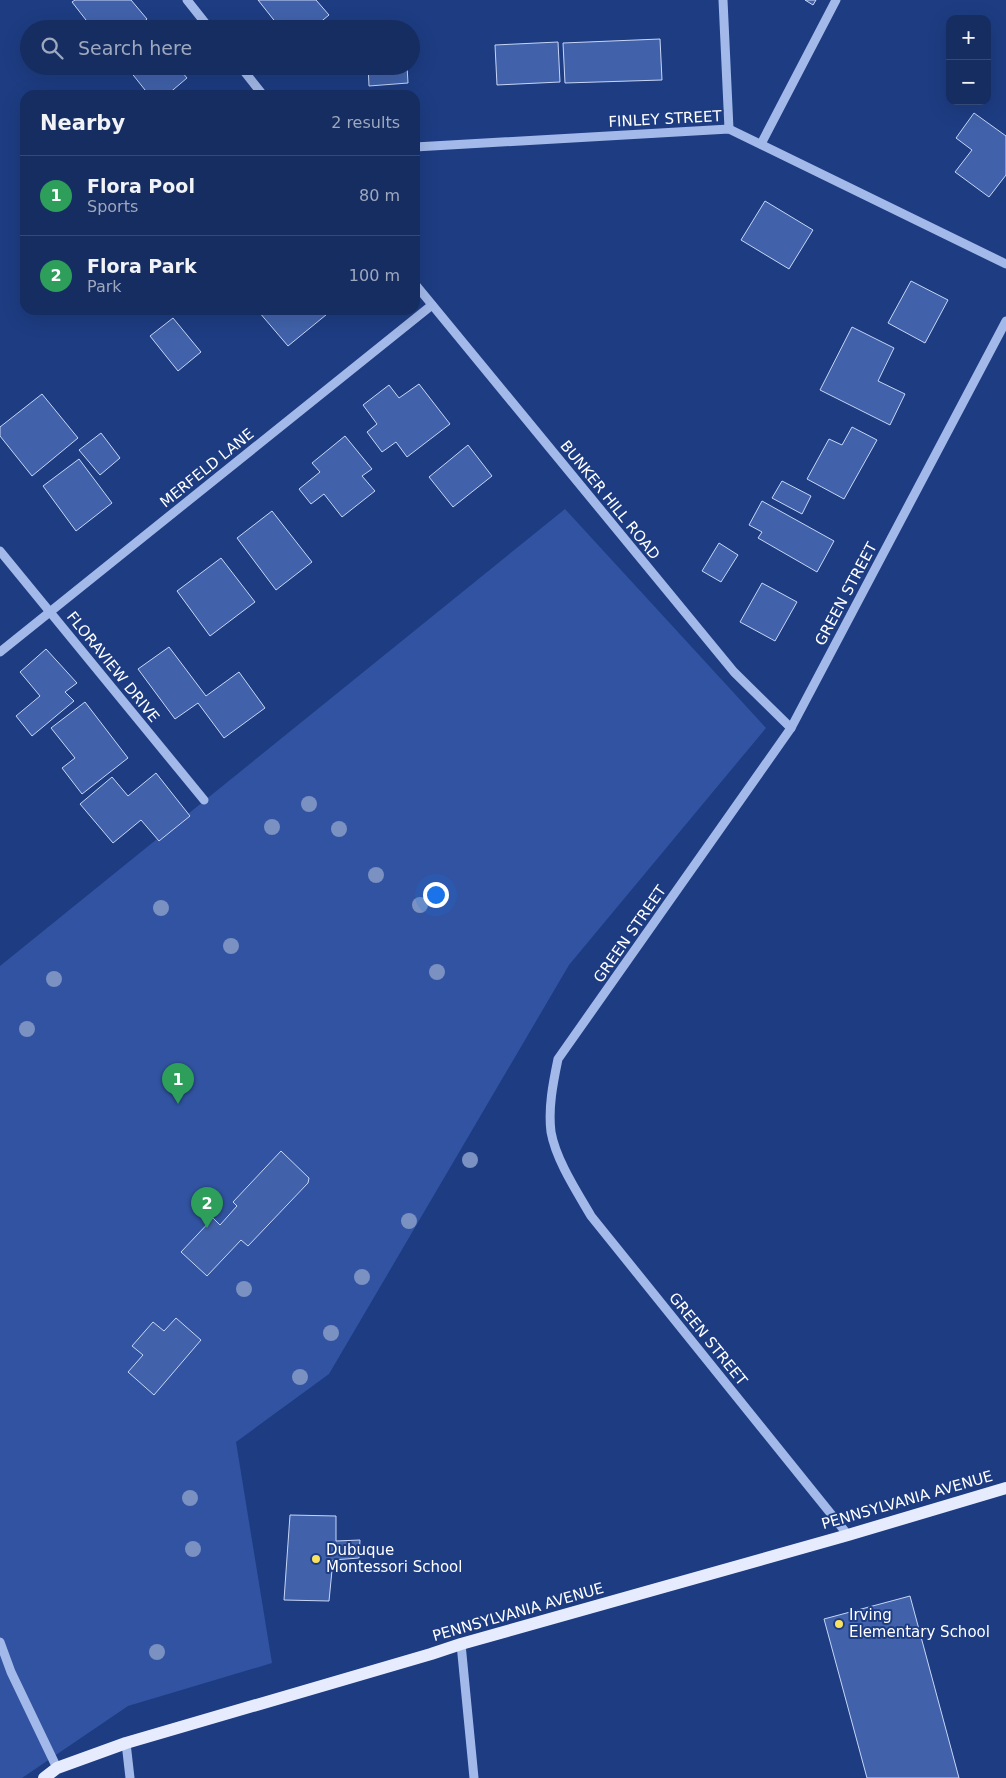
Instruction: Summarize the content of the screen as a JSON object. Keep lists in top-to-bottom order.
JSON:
{
  "streets": {
    "main road": ["PENNSYLVANIA AVENUE"],
    "street": [
      "FINLEY STREET",
      "MERFELD LANE",
      "BUNKER HILL ROAD",
      "GREEN STREET",
      "FLORAVIEW DRIVE"
    ]
  },
  "crossings": [
    ["MERFELD LANE", "BUNKER HILL ROAD"],
    ["MERFELD LANE", "FLORAVIEW DRIVE"],
    ["BUNKER HILL ROAD", "GREEN STREET"],
    ["GREEN STREET", "PENNSYLVANIA AVENUE"]
  ],
  "places": ["Dubuque Montessori School", "Irving Elementary School"],
  "page": {
    "map_buttons": ["+", "−"],
    "search": "Search here",
    "heading": ["Nearby", "2 results"],
    "list": [
      {
        "mark": "1",
        "name": "Flora Pool",
        "note": "Sports",
        "value": "80 m"
      },
      {
        "mark": "2",
        "name": "Flora Park",
        "note": "Park",
        "value": "100 m"
      }
    ],
    "pins": ["1", "2"]
  }
}
